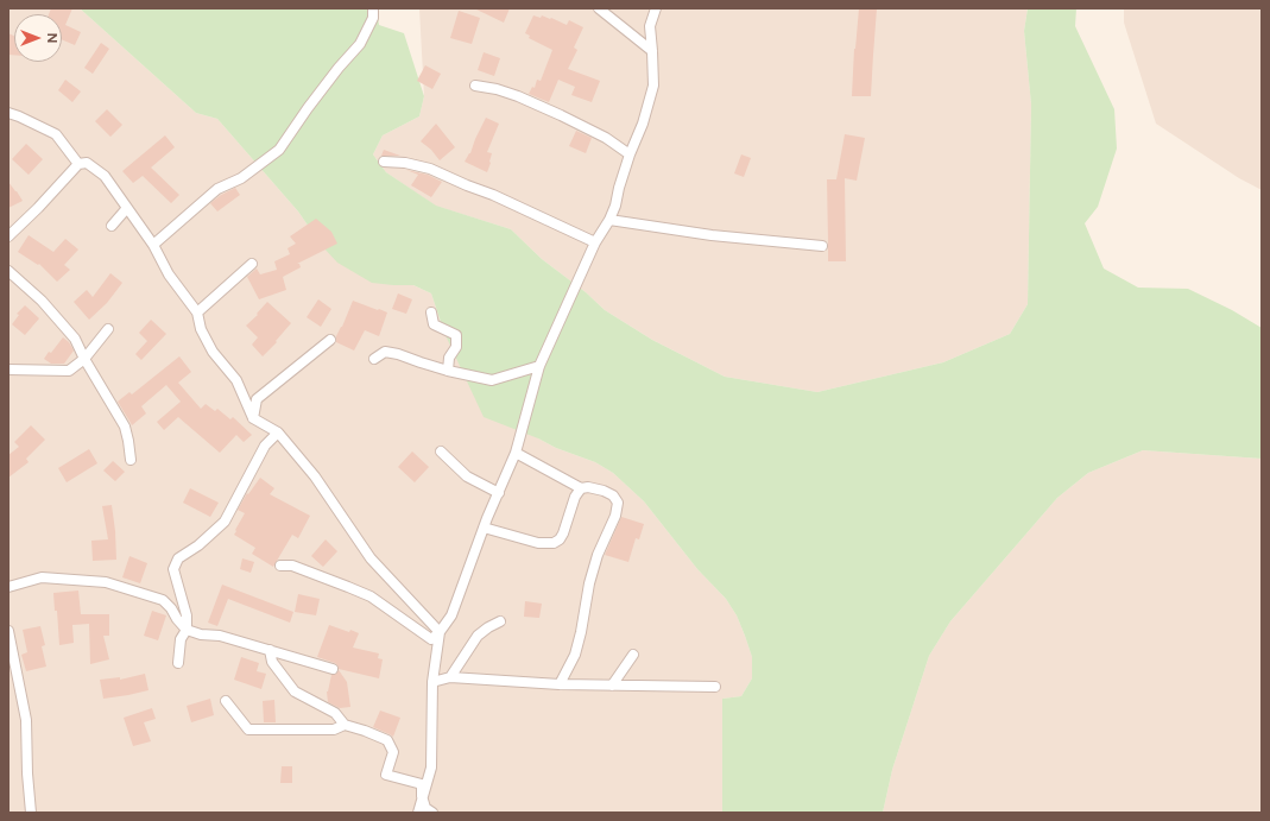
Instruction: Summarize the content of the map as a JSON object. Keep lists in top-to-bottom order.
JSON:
{
  "north": "right"
}
